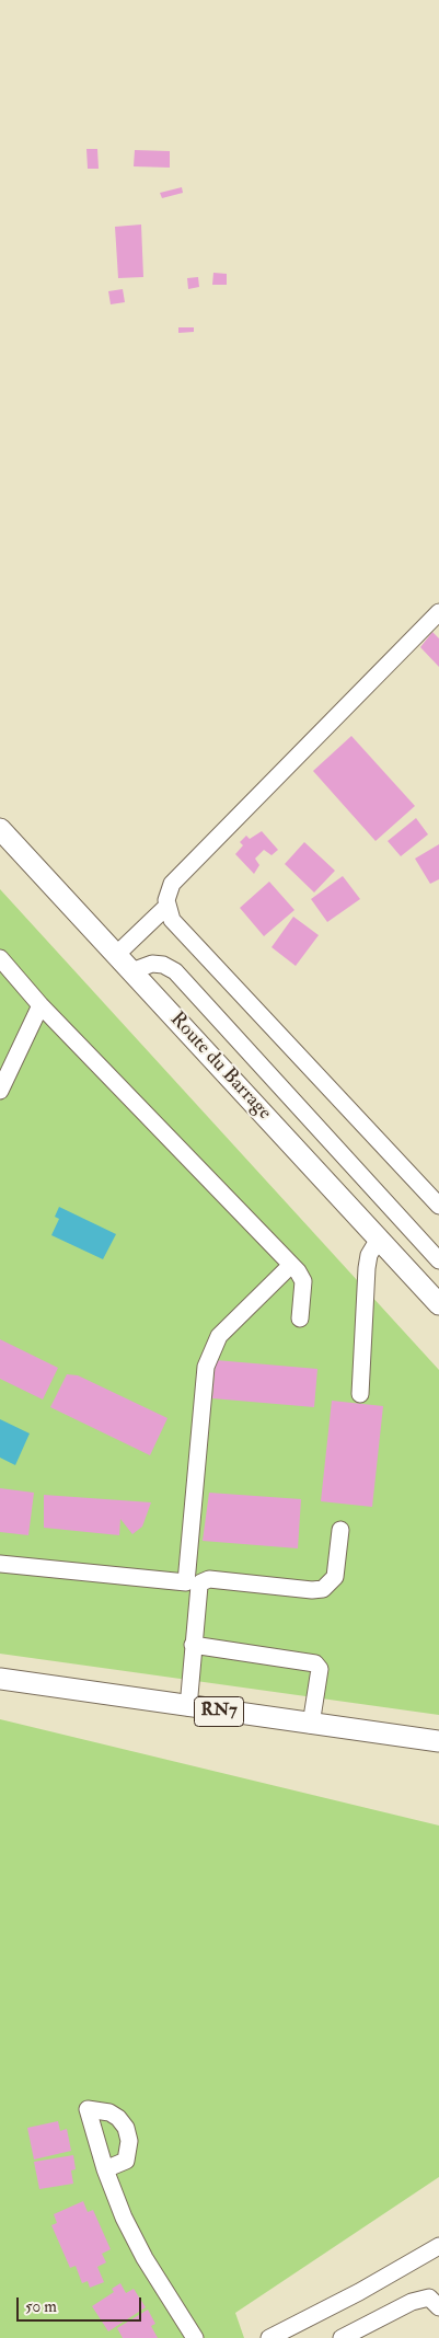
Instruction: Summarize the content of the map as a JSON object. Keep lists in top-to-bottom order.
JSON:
{
  "streets": {
    "main road": ["Route du Barrage", "RN7"]
  },
  "scale_bar": "50 m"
}
